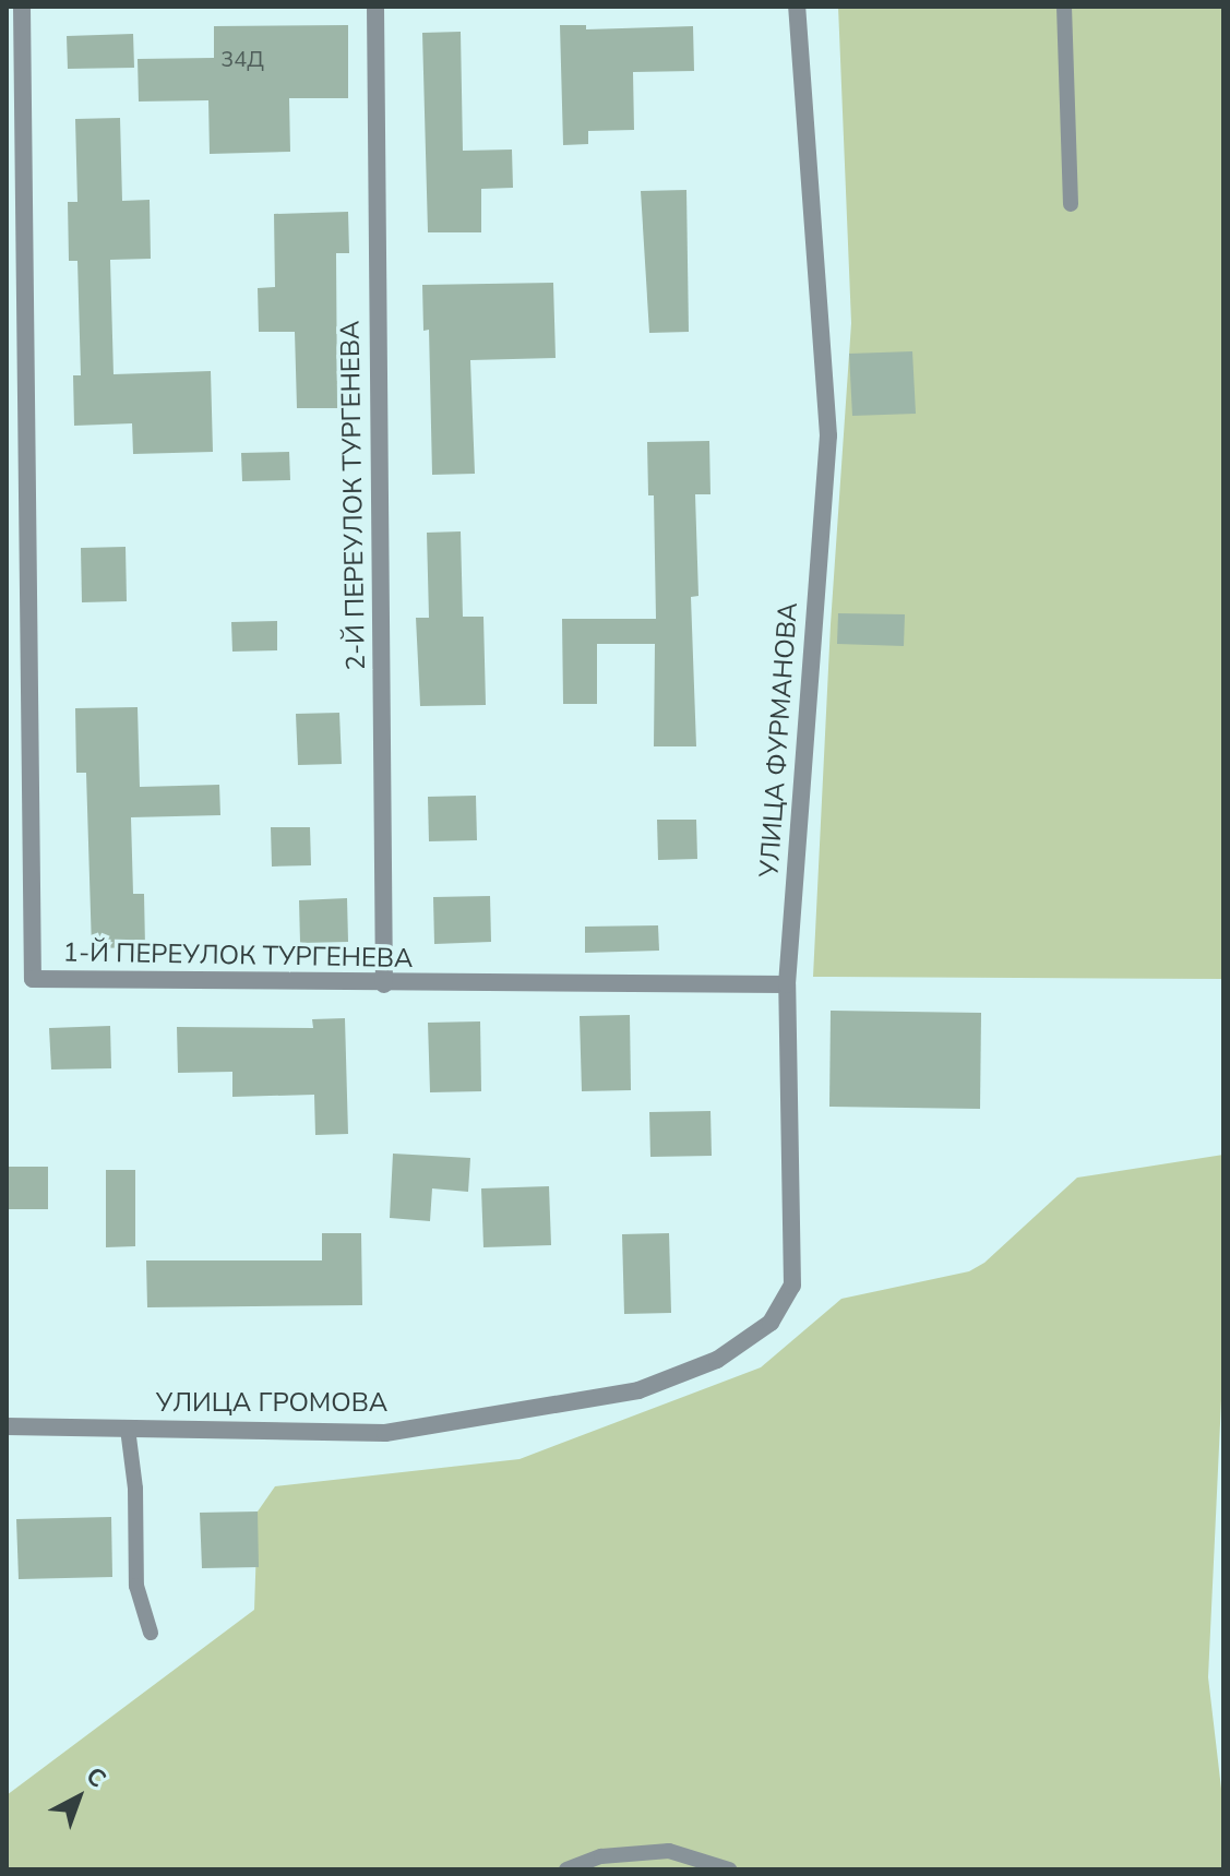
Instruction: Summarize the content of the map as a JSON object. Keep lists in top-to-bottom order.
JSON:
{
  "streets": {
    "street": [
      "2-Й ПЕРЕУЛОК ТУРГЕНЕВА",
      "УЛИЦА ФУРМАНОВА",
      "1-Й ПЕРЕУЛОК ТУРГЕНЕВА",
      "УЛИЦА ГРОМОВА"
    ]
  },
  "crossings": [
    ["2-Й ПЕРЕУЛОК ТУРГЕНЕВА", "1-Й ПЕРЕУЛОК ТУРГЕНЕВА"],
    ["УЛИЦА ФУРМАНОВА", "1-Й ПЕРЕУЛОК ТУРГЕНЕВА"],
    ["УЛИЦА ФУРМАНОВА", "УЛИЦА ГРОМОВА"]
  ],
  "house_numbers": ["34Д"],
  "north": "top right"
}
